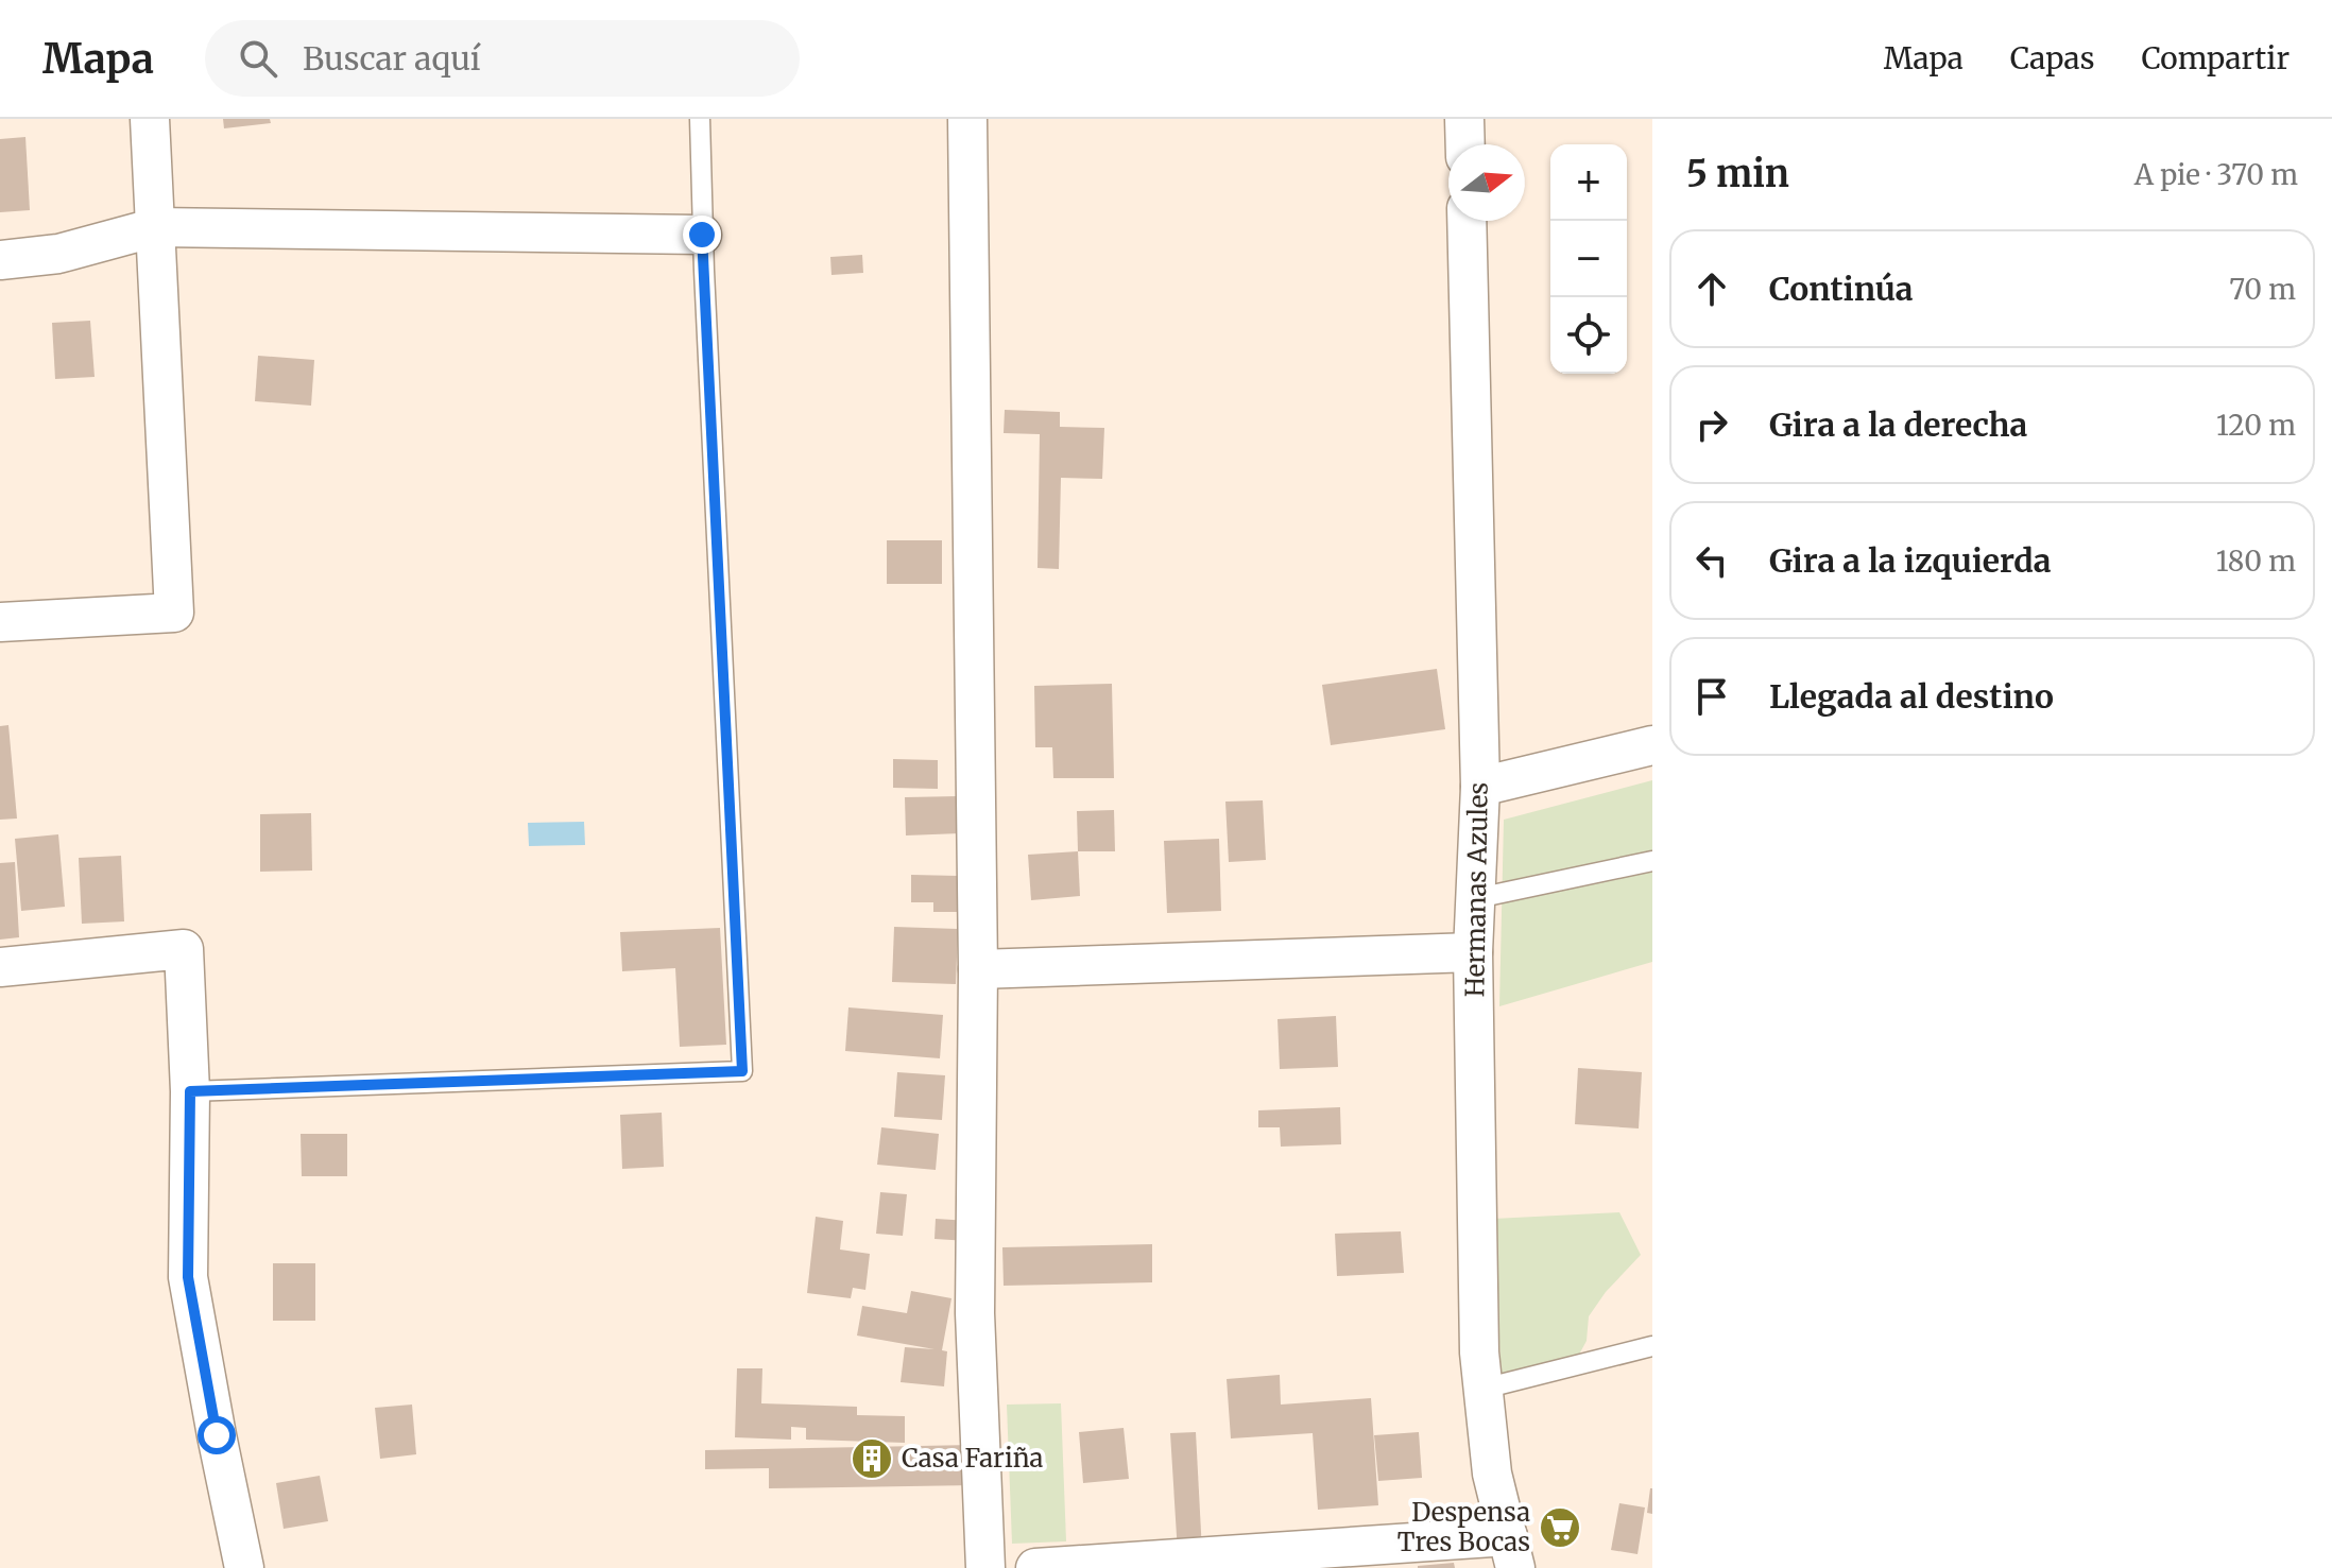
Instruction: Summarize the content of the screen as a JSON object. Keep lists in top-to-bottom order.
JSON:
{
  "streets": {
    "street": ["Hermanas Azules"]
  },
  "places": {
    "building": ["Casa Fariña"],
    "supermarket": ["Despensa Tres Bocas"]
  },
  "north": "right",
  "page": {
    "header": "Mapa",
    "search": "Buscar aquí",
    "nav": ["Mapa", "Capas", "Compartir"],
    "heading": ["5 min", "A pie · 370 m"],
    "map_buttons": ["+", "−"],
    "list": [
      ["Continúa", "70 m"],
      ["Gira a la derecha", "120 m"],
      ["Gira a la izquierda", "180 m"],
      "Llegada al destino"
    ]
  }
}
